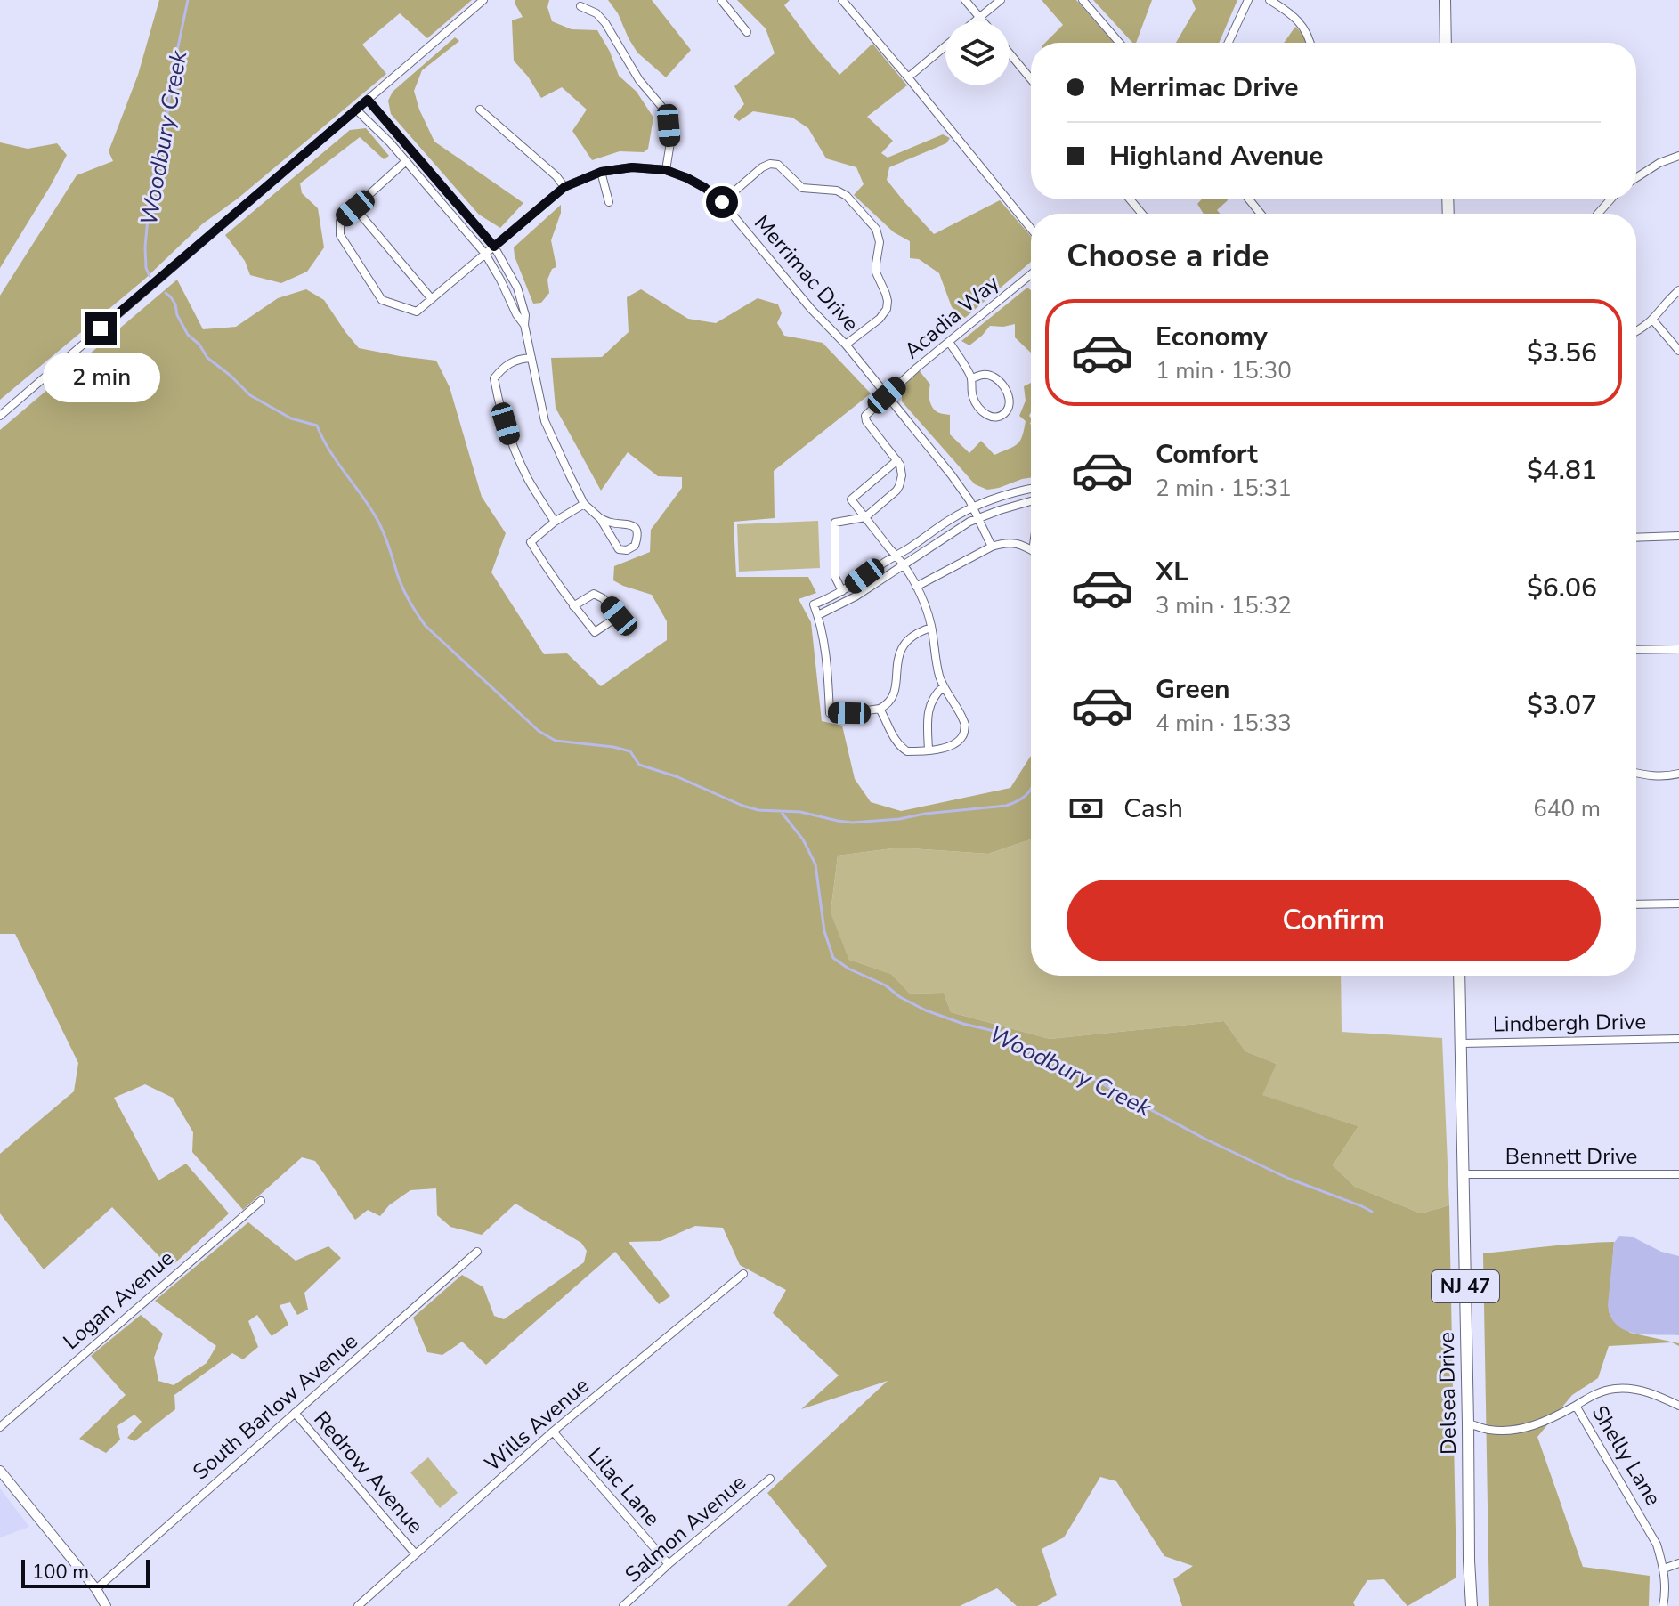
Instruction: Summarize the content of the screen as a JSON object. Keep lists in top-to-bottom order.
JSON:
{
  "streets": {
    "main road": ["NJ 47", "Delsea Drive"],
    "street": [
      "Merrimac Drive",
      "Acadia Way",
      "Lindbergh Drive",
      "Bennett Drive",
      "Logan Avenue",
      "South Barlow Avenue",
      "Wills Avenue",
      "Shelly Lane",
      "Redrow Avenue",
      "Lilac Lane",
      "Salmon Avenue"
    ]
  },
  "crossings": [
    ["Merrimac Drive", "Acadia Way"],
    ["Lindbergh Drive", "Delsea Drive"],
    ["Bennett Drive", "Delsea Drive"],
    ["South Barlow Avenue", "Redrow Avenue"],
    ["Wills Avenue", "Redrow Avenue"],
    ["Wills Avenue", "Lilac Lane"],
    ["Lilac Lane", "Salmon Avenue"]
  ],
  "water": ["Woodbury Creek"],
  "scale_bar": "100 m",
  "page": {
    "banner": ["Merrimac Drive", "Highland Avenue"],
    "heading": "Choose a ride",
    "list": [
      {
        "name": "Economy",
        "note": "1 min · 15:30",
        "value": "$3.56"
      },
      {
        "name": "Comfort",
        "note": "2 min · 15:31",
        "value": "$4.81"
      },
      {
        "name": "XL",
        "note": "3 min · 15:32",
        "value": "$6.06"
      },
      {
        "name": "Green",
        "note": "4 min · 15:33",
        "value": "$3.07"
      }
    ],
    "bubble": "2 min",
    "pay": ["Cash", "640 m"],
    "buttons": "Confirm",
    "scale": "100 m"
  }
}
